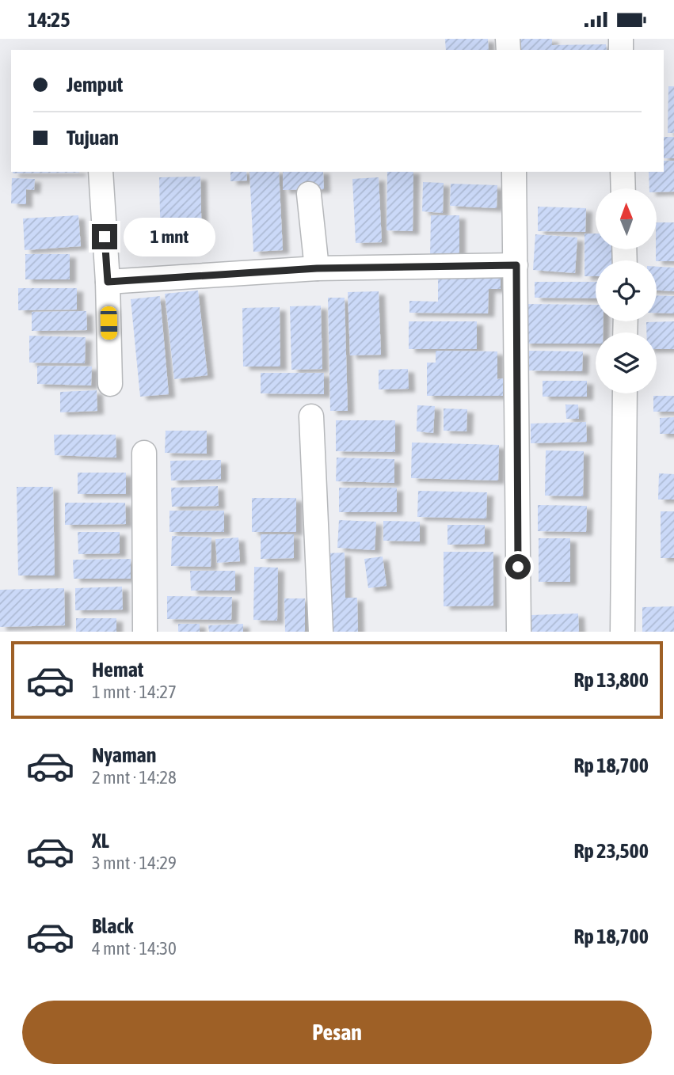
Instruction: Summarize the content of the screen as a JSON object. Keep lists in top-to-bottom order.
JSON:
{
  "north": "top",
  "page": {
    "status": "14:25",
    "banner": ["Jemput", "Tujuan"],
    "bubble": "1 mnt",
    "list": [
      {
        "name": "Hemat",
        "note": "1 mnt · 14:27",
        "value": "Rp 13,800"
      },
      {
        "name": "Nyaman",
        "note": "2 mnt · 14:28",
        "value": "Rp 18,700"
      },
      {
        "name": "XL",
        "note": "3 mnt · 14:29",
        "value": "Rp 23,500"
      },
      {
        "name": "Black",
        "note": "4 mnt · 14:30",
        "value": "Rp 18,700"
      }
    ],
    "buttons": "Pesan"
  }
}
